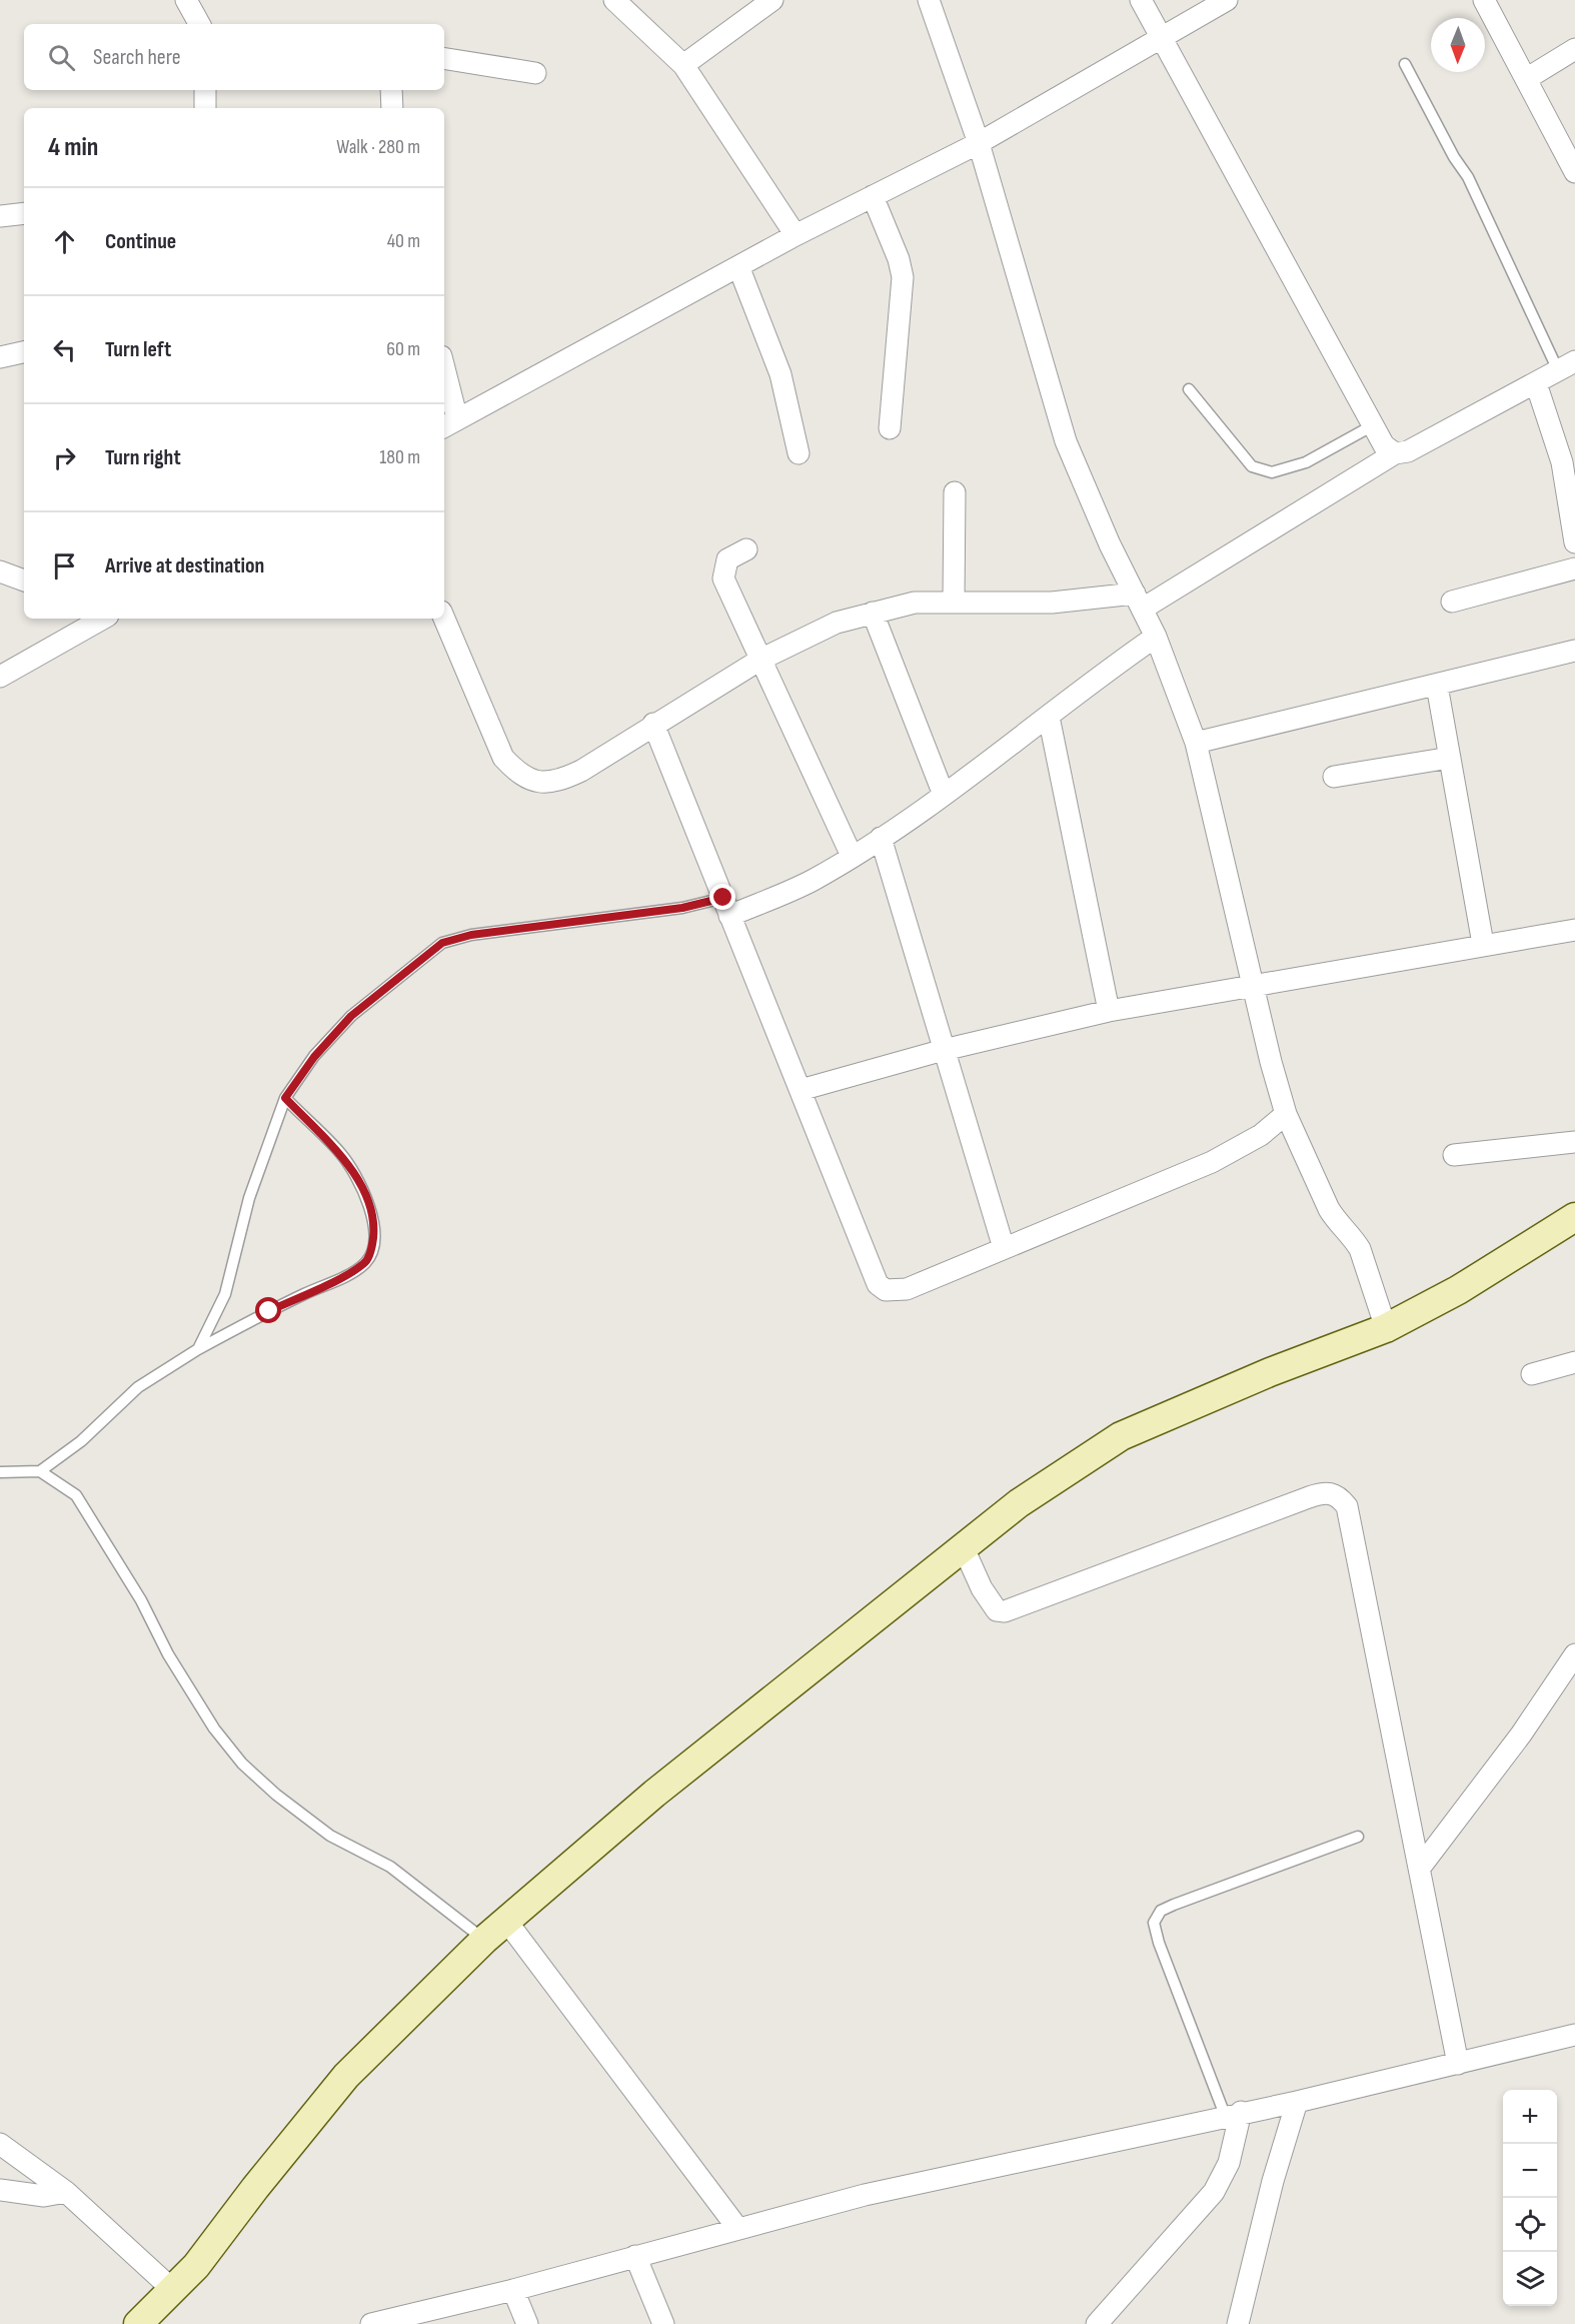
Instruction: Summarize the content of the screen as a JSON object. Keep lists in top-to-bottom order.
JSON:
{
  "north": "bottom",
  "page": {
    "search": "Search here",
    "heading": ["4 min", "Walk · 280 m"],
    "list": [
      ["Continue", "40 m"],
      ["Turn left", "60 m"],
      ["Turn right", "180 m"],
      "Arrive at destination"
    ],
    "map_buttons": ["+", "−"]
  }
}
